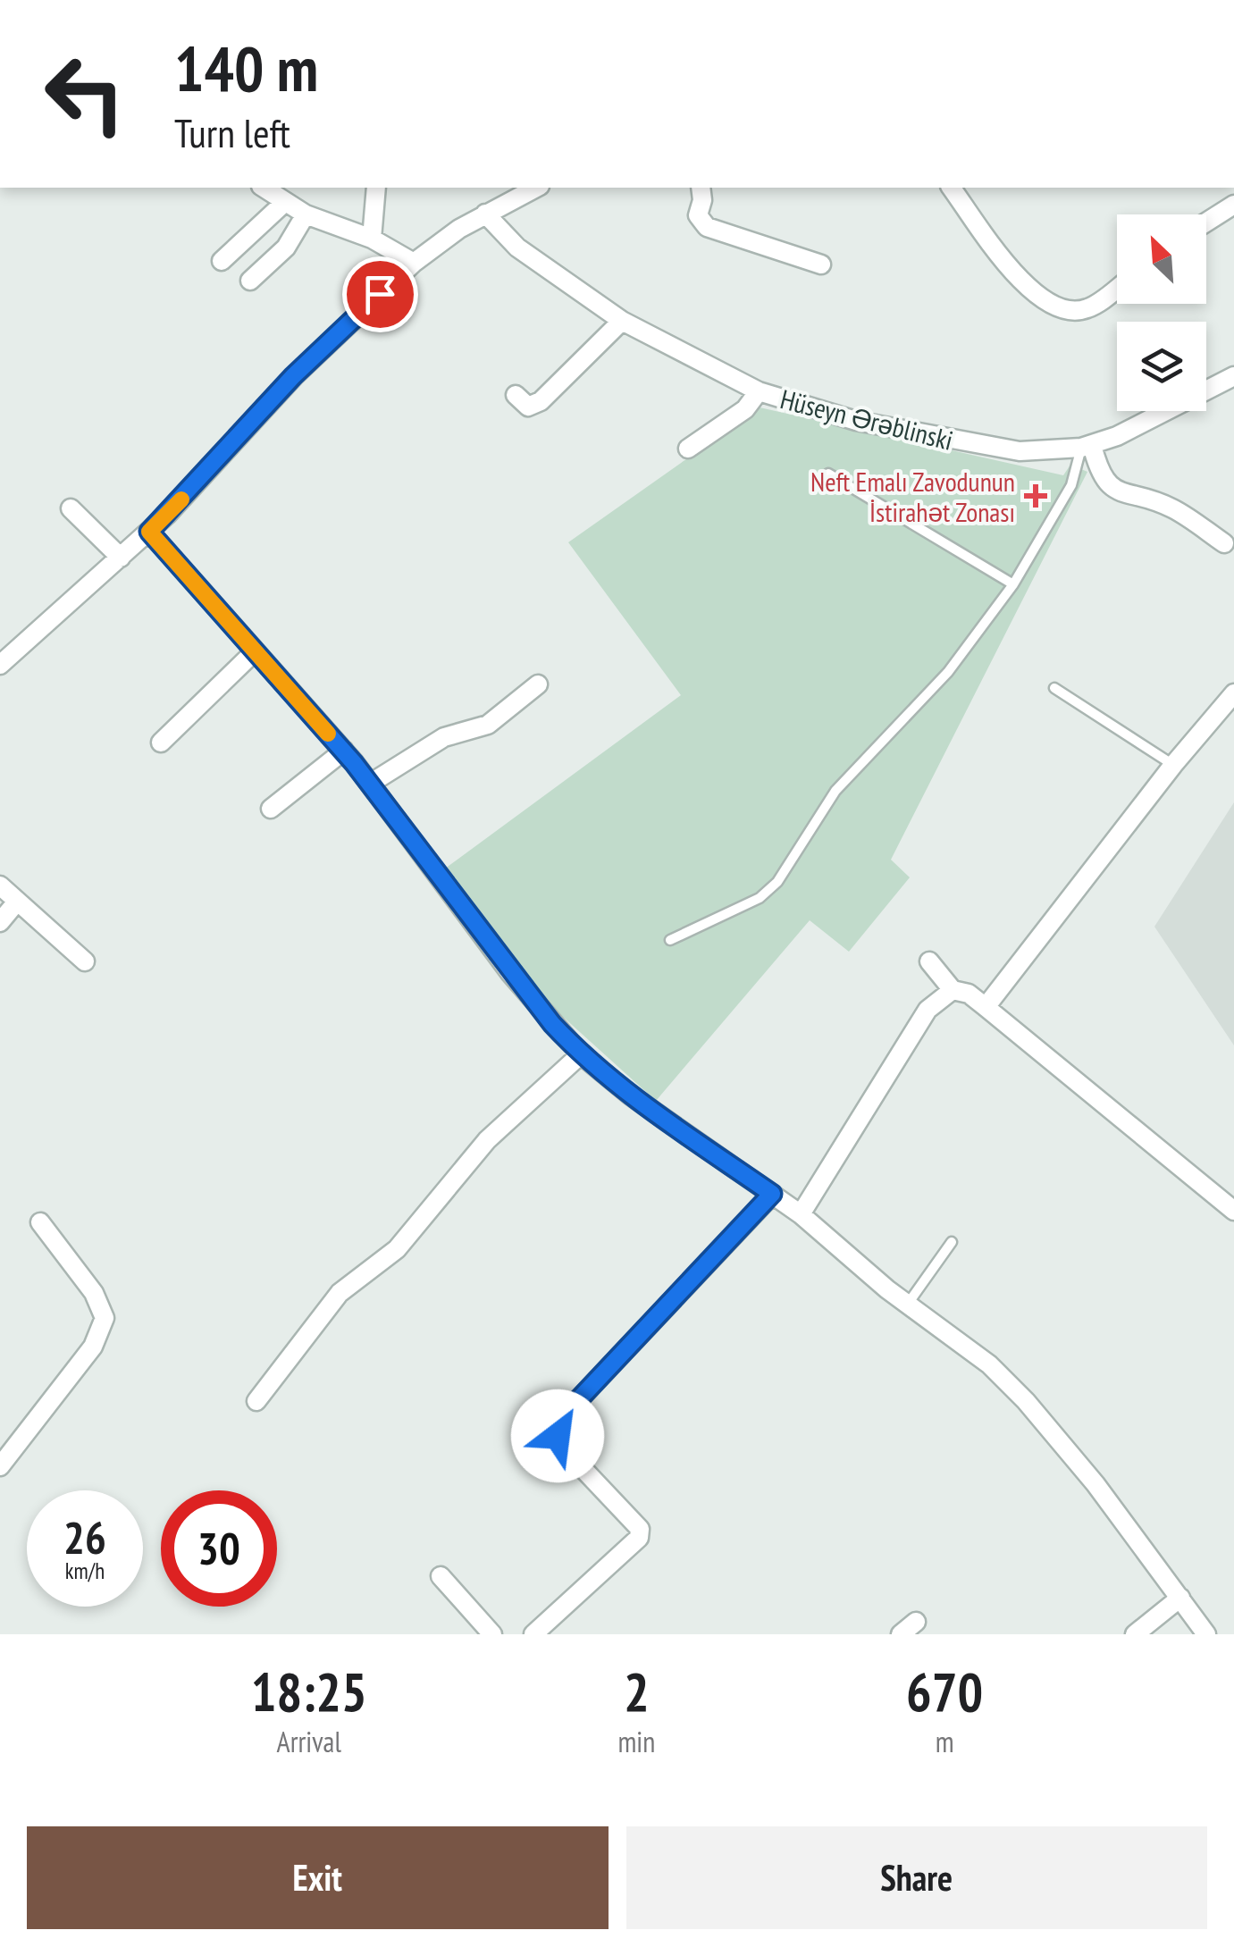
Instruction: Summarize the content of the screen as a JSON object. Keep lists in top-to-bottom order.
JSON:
{
  "streets": {
    "street": ["Hüseyn Ərəblinski"]
  },
  "places": {
    "health": ["Neft Emalı Zavodunun İstirahət Zonası"]
  },
  "north": "top left",
  "page": {
    "turn": ["140 m", "Turn left"],
    "speed": "26 km/h",
    "limit": "30",
    "eta": [
      "18:25",
      "Arrival",
      "2",
      "min",
      "670",
      "m"
    ],
    "buttons": ["Exit", "Share"]
  }
}
